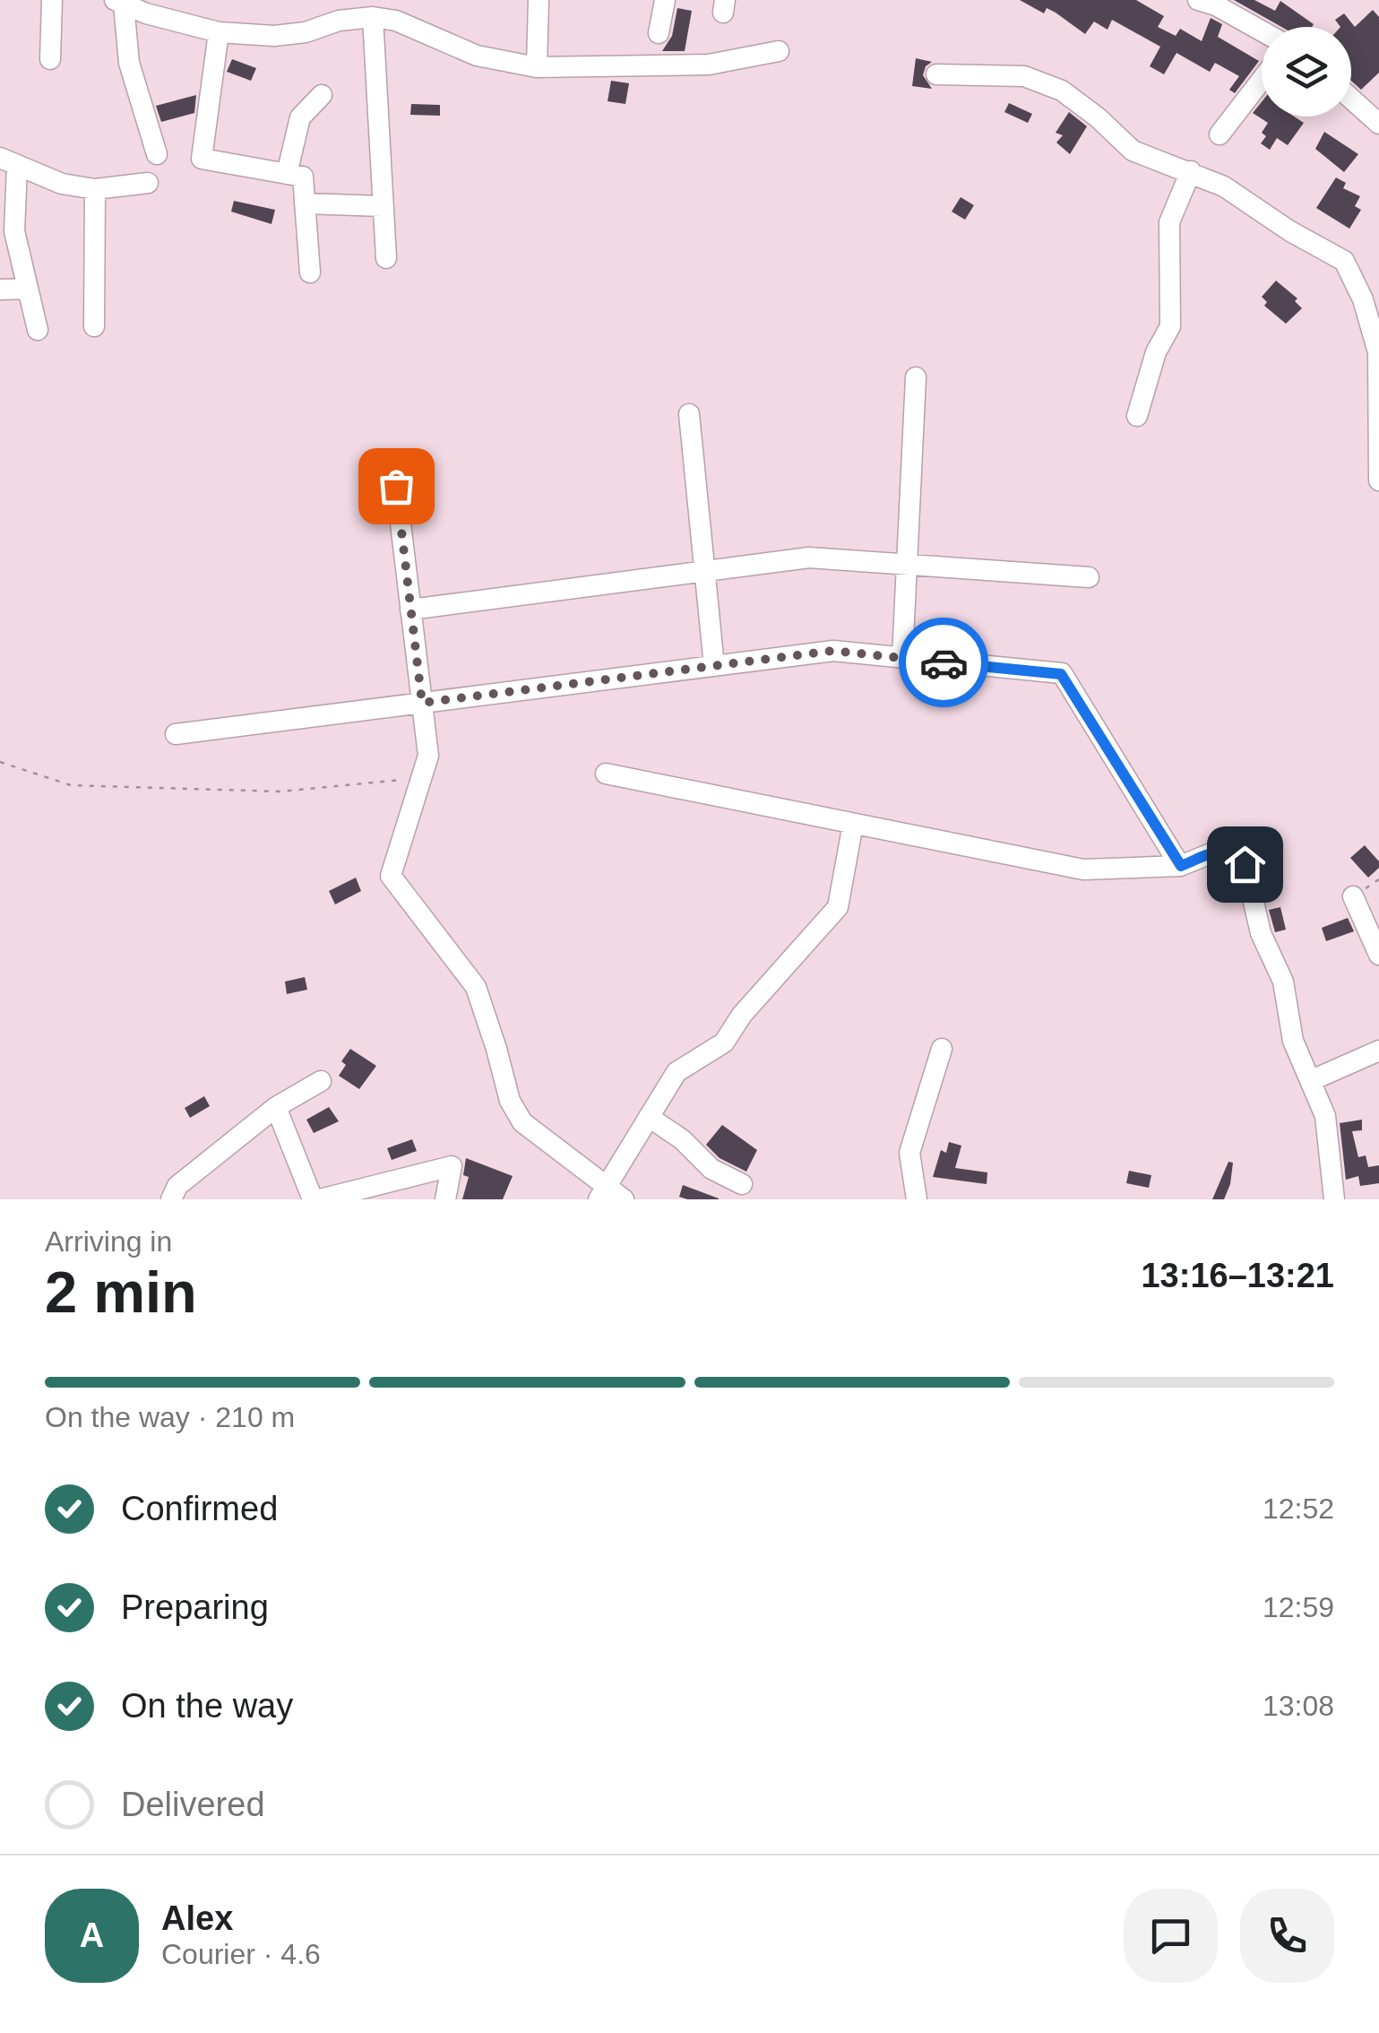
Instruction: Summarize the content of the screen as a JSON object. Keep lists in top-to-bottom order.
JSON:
{
  "page": {
    "heading": ["2 min", "Arriving in", "13:16–13:21"],
    "panel": ["Alex", "Courier · 4.6"],
    "bar": "On the way · 210 m",
    "list": [
      ["Confirmed", "12:52"],
      ["Preparing", "12:59"],
      ["On the way", "13:08"],
      "Delivered"
    ],
    "round": "A"
  }
}
